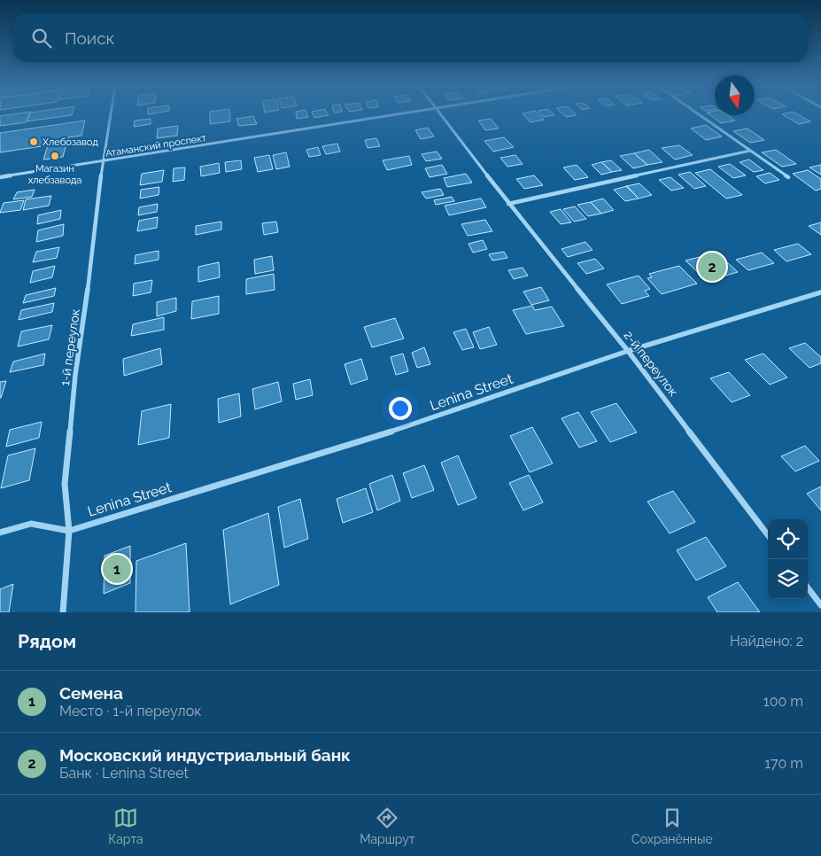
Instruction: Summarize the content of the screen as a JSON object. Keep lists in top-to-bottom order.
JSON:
{
  "streets": {
    "street": [
      "Атаманский проспект",
      "1-й переулок",
      "2-й переулок",
      "Lenina Street"
    ]
  },
  "crossings": [
    ["Атаманский проспект", "1-й переулок"],
    ["1-й переулок", "Lenina Street"],
    ["2-й переулок", "Lenina Street"]
  ],
  "places": ["Хлебозавод", "Магазин хлебзавода"],
  "north": "bottom",
  "page": {
    "search": "Поиск",
    "pins": ["2", "1"],
    "heading": ["Рядом", "Найдено: 2"],
    "list": [
      {
        "mark": "1",
        "name": "Семена",
        "note": "Место · 1-й переулок",
        "value": "100 m"
      },
      {
        "mark": "2",
        "name": "Московский индустриальный банк",
        "note": "Банк · Lenina Street",
        "value": "170 m"
      }
    ],
    "nav": ["Карта", "Маршрут", "Сохранённые"]
  }
}
